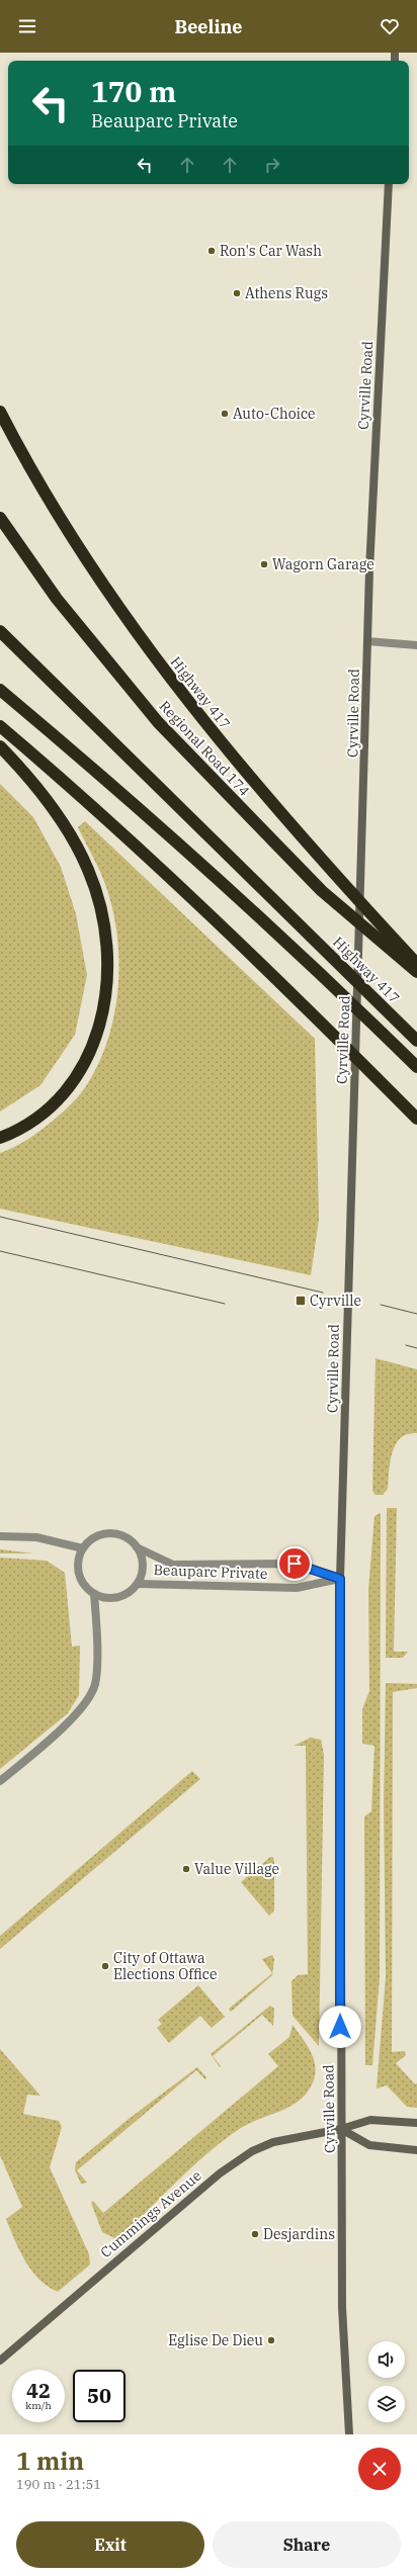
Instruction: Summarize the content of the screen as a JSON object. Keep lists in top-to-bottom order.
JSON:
{
  "streets": {
    "highway": ["Highway 417", "Regional Road 174"],
    "main road": ["Cyrville Road", "Cummings Avenue"],
    "street": ["Beauparc Private"]
  },
  "crossings": [
    ["Cyrville Road", "Beauparc Private"],
    ["Cyrville Road", "Cummings Avenue"]
  ],
  "places": {
    "other": [
      "Ron's Car Wash",
      "Athens Rugs",
      "Auto-Choice",
      "Wagorn Garage",
      "Value Village",
      "City of Ottawa Elections Office",
      "Desjardins",
      "Eglise De Dieu"
    ],
    "transit": ["Cyrville"]
  },
  "page": {
    "header": "Beeline",
    "turn": ["170 m", "Beauparc Private"],
    "speed": "42 km/h",
    "limit": "50",
    "heading": ["1 min", "190 m · 21:51"],
    "buttons": ["Exit", "Share"]
  }
}
